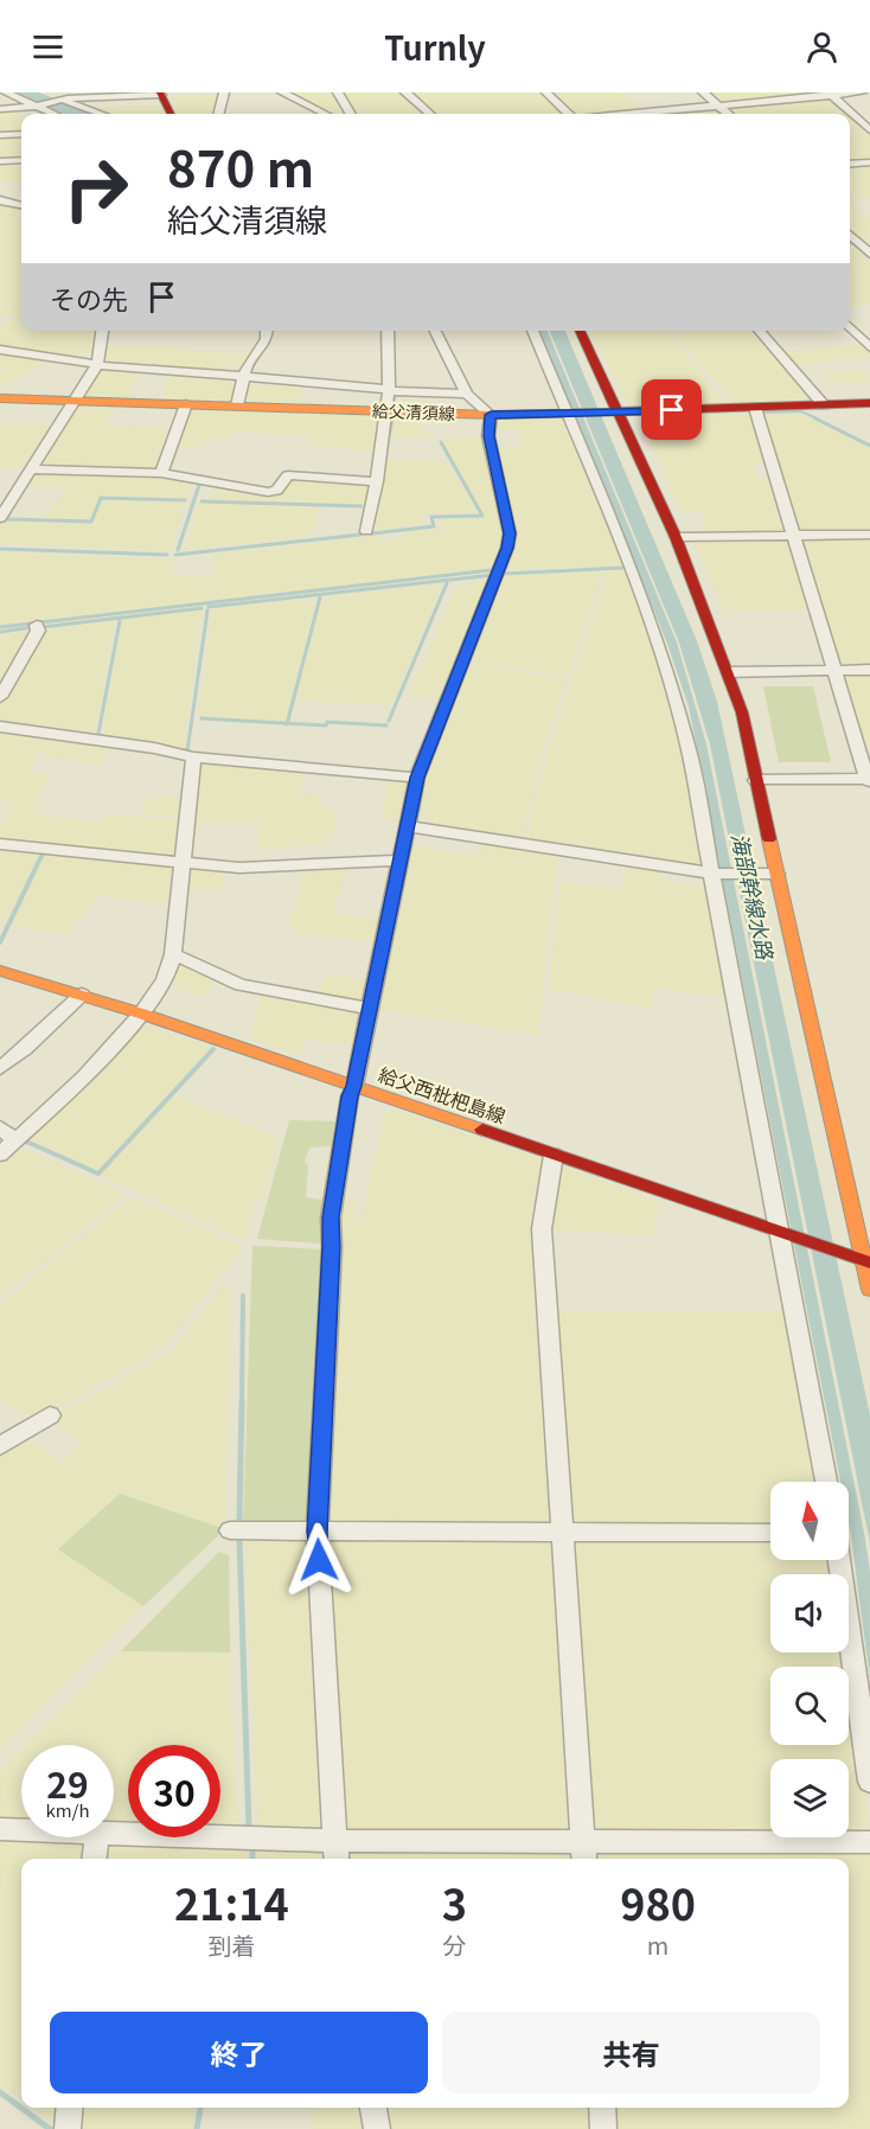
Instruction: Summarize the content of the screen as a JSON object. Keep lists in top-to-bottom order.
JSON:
{
  "streets": {
    "main road": ["給父清須線", "給父西枇杷島線"]
  },
  "water": ["海部幹線水路"],
  "north": "top",
  "page": {
    "header": "Turnly",
    "turn": ["870 m", "給父清須線"],
    "then": "その先",
    "speed": "29 km/h",
    "limit": "30",
    "eta": [
      "21:14",
      "到着",
      "3",
      "分",
      "980",
      "m"
    ],
    "buttons": ["終了", "共有"]
  }
}
